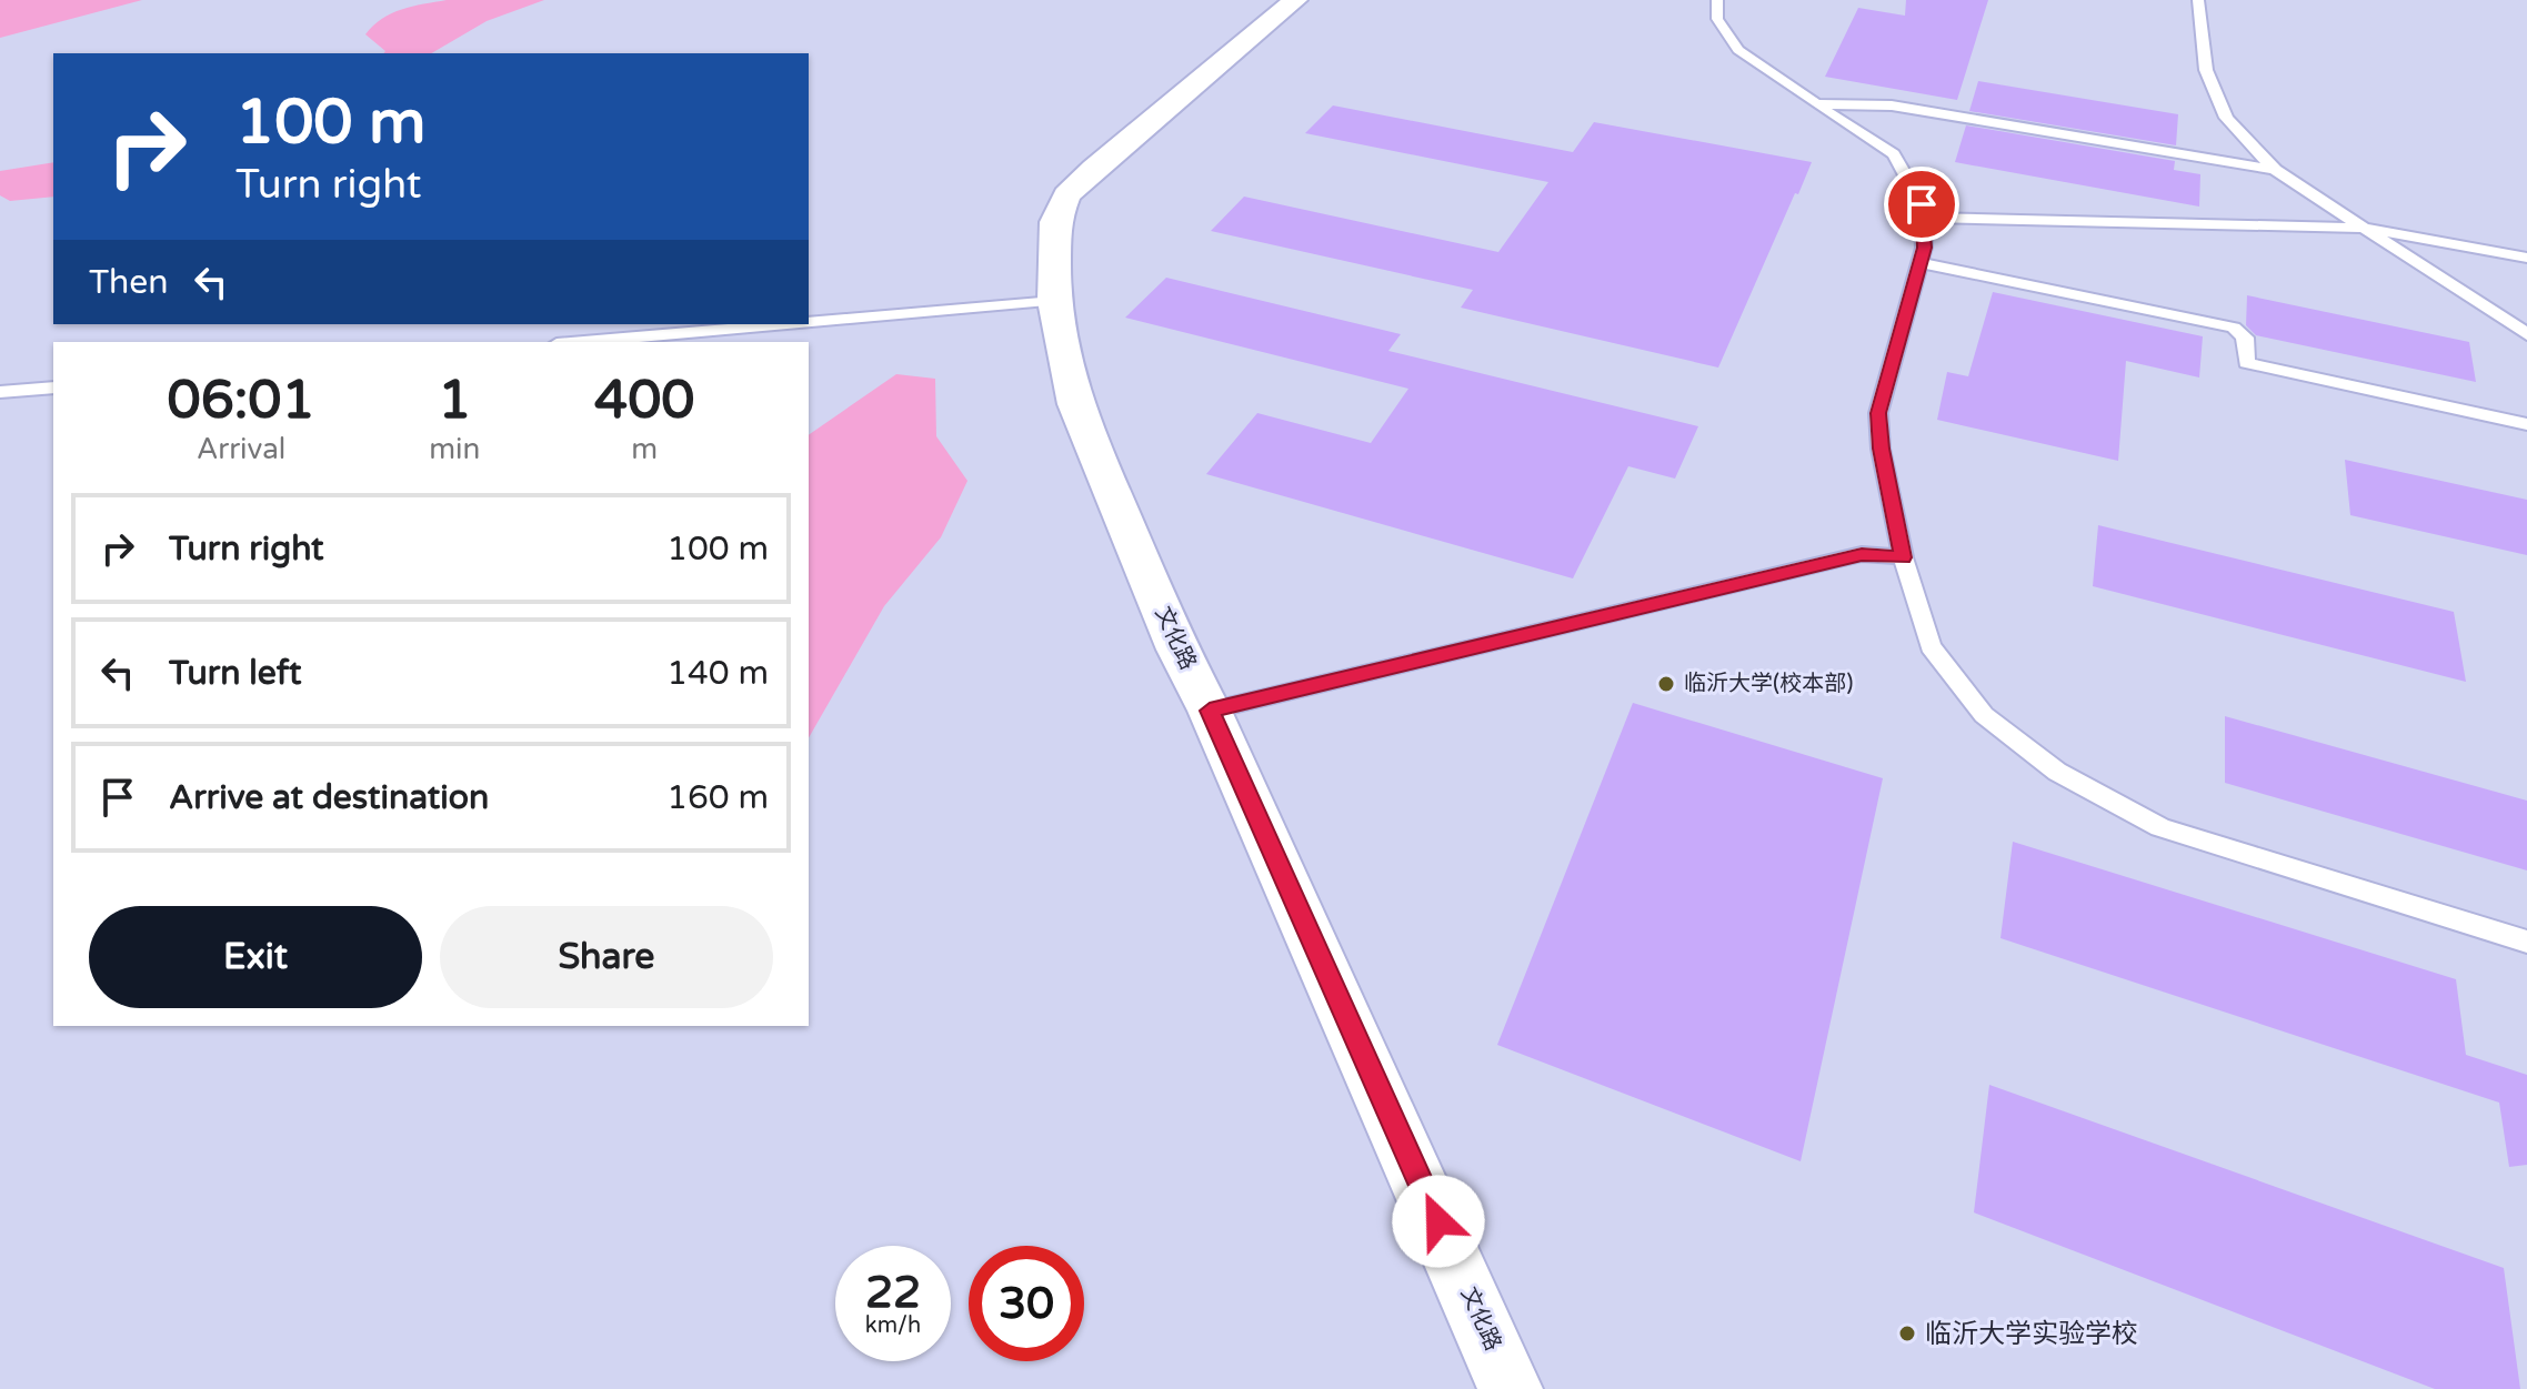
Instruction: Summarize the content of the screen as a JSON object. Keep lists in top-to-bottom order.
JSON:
{
  "streets": {
    "street": ["文化路"]
  },
  "places": ["临沂大学(校本部)", "临沂大学实验学校"],
  "page": {
    "turn": ["100 m", "Turn right"],
    "then": "Then",
    "eta": [
      "06:01",
      "Arrival",
      "1",
      "min",
      "400",
      "m"
    ],
    "list": [
      {
        "name": "Turn right",
        "value": "100 m"
      },
      {
        "name": "Turn left",
        "value": "140 m"
      },
      {
        "name": "Arrive at destination",
        "value": "160 m"
      }
    ],
    "buttons": ["Exit", "Share"],
    "speed": "22 km/h",
    "limit": "30"
  }
}
